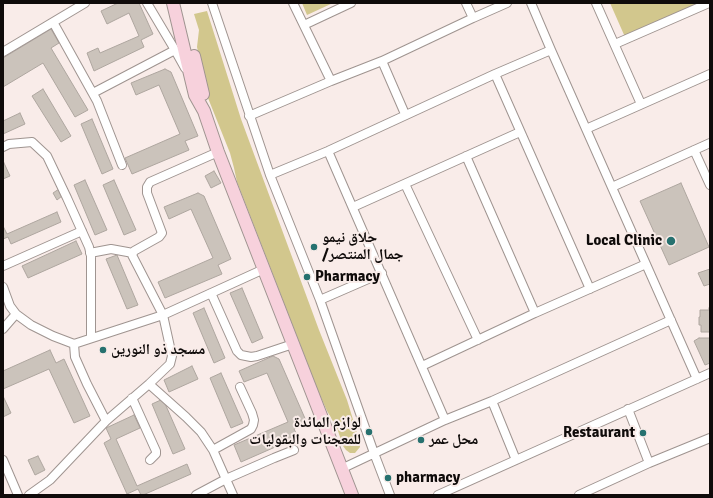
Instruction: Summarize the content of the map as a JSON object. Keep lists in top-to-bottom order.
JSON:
{
  "places": [
    "Local Clinic",
    "حلاق نيمو /جمال المنتصر",
    "Pharmacy",
    "مسجد ذو النورين",
    "لوازم المائدة للمعجنات والبقوليات",
    "Restaurant",
    "محل عمر",
    "pharmacy"
  ]
}
